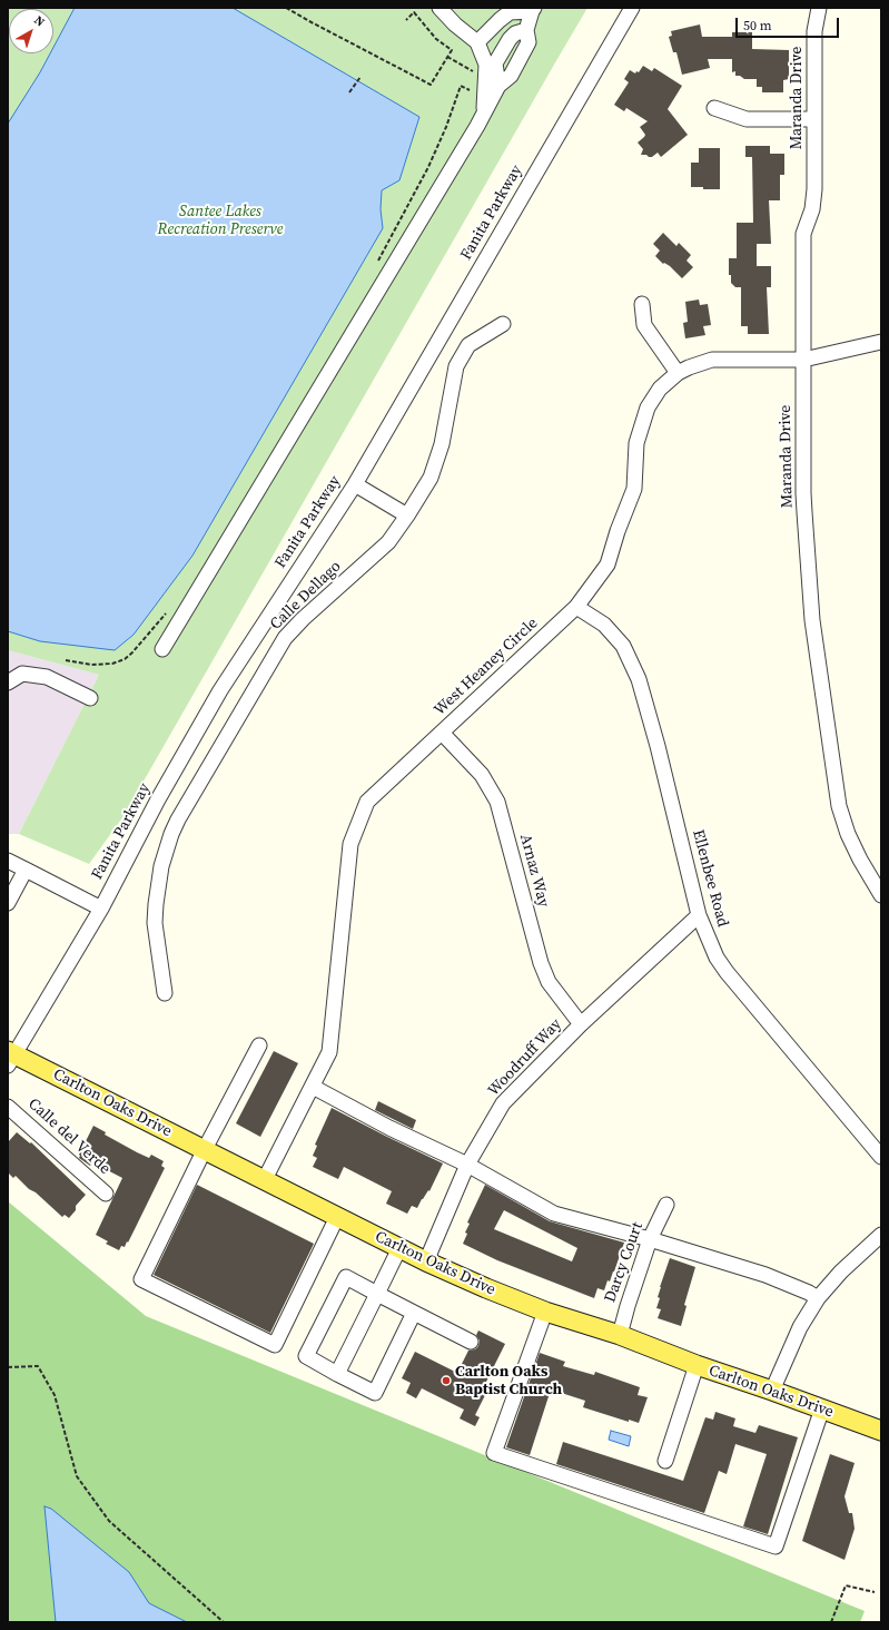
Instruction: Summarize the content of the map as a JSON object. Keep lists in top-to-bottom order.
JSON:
{
  "streets": {
    "main road": ["Carlton Oaks Drive"],
    "street": [
      "Maranda Drive",
      "Fanita Parkway",
      "Calle Dellago",
      "West Heaney Circle",
      "Arnaz Way",
      "Ellenbee Road",
      "Woodruff Way",
      "Calle del Verde",
      "Darcy Court"
    ]
  },
  "crossings": [
    ["Maranda Drive", "West Heaney Circle"],
    ["Fanita Parkway", "Carlton Oaks Drive"],
    ["West Heaney Circle", "Arnaz Way"],
    ["West Heaney Circle", "Ellenbee Road"],
    ["West Heaney Circle", "Carlton Oaks Drive"],
    ["Arnaz Way", "Woodruff Way"],
    ["Ellenbee Road", "Woodruff Way"],
    ["Woodruff Way", "Carlton Oaks Drive"],
    ["Carlton Oaks Drive", "Darcy Court"]
  ],
  "parks": ["Santee Lakes Recreation Preserve"],
  "places": ["Carlton Oaks Baptist Church"],
  "scale_bar": "50 m",
  "north": "top right"
}
